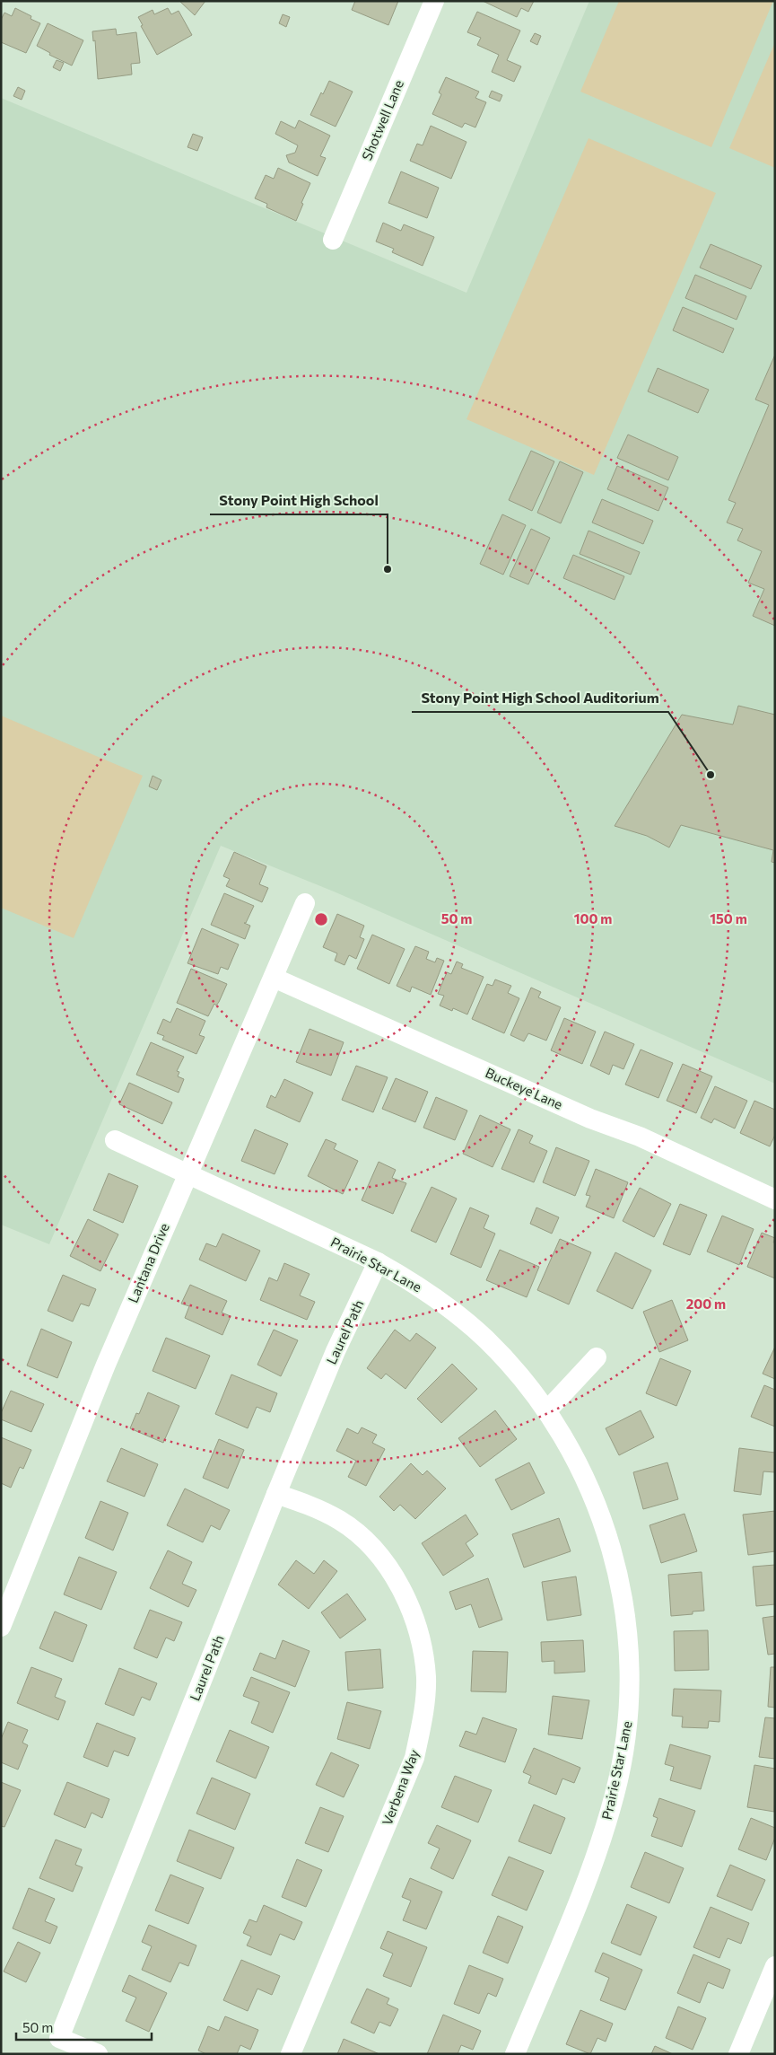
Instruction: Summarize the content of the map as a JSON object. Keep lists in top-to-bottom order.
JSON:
{
  "streets": {
    "street": [
      "Shotwell Lane",
      "Buckeye Lane",
      "Lantana Drive",
      "Prairie Star Lane",
      "Laurel Path",
      "Verbena Way"
    ]
  },
  "crossings": [
    ["Buckeye Lane", "Lantana Drive"],
    ["Lantana Drive", "Prairie Star Lane"],
    ["Prairie Star Lane", "Laurel Path"],
    ["Laurel Path", "Verbena Way"]
  ],
  "places": ["Stony Point High School", "Stony Point High School Auditorium"],
  "scale_bar": "50 m",
  "rings": [
    "50 m",
    "100 m",
    "150 m",
    "200 m"
  ]
}
